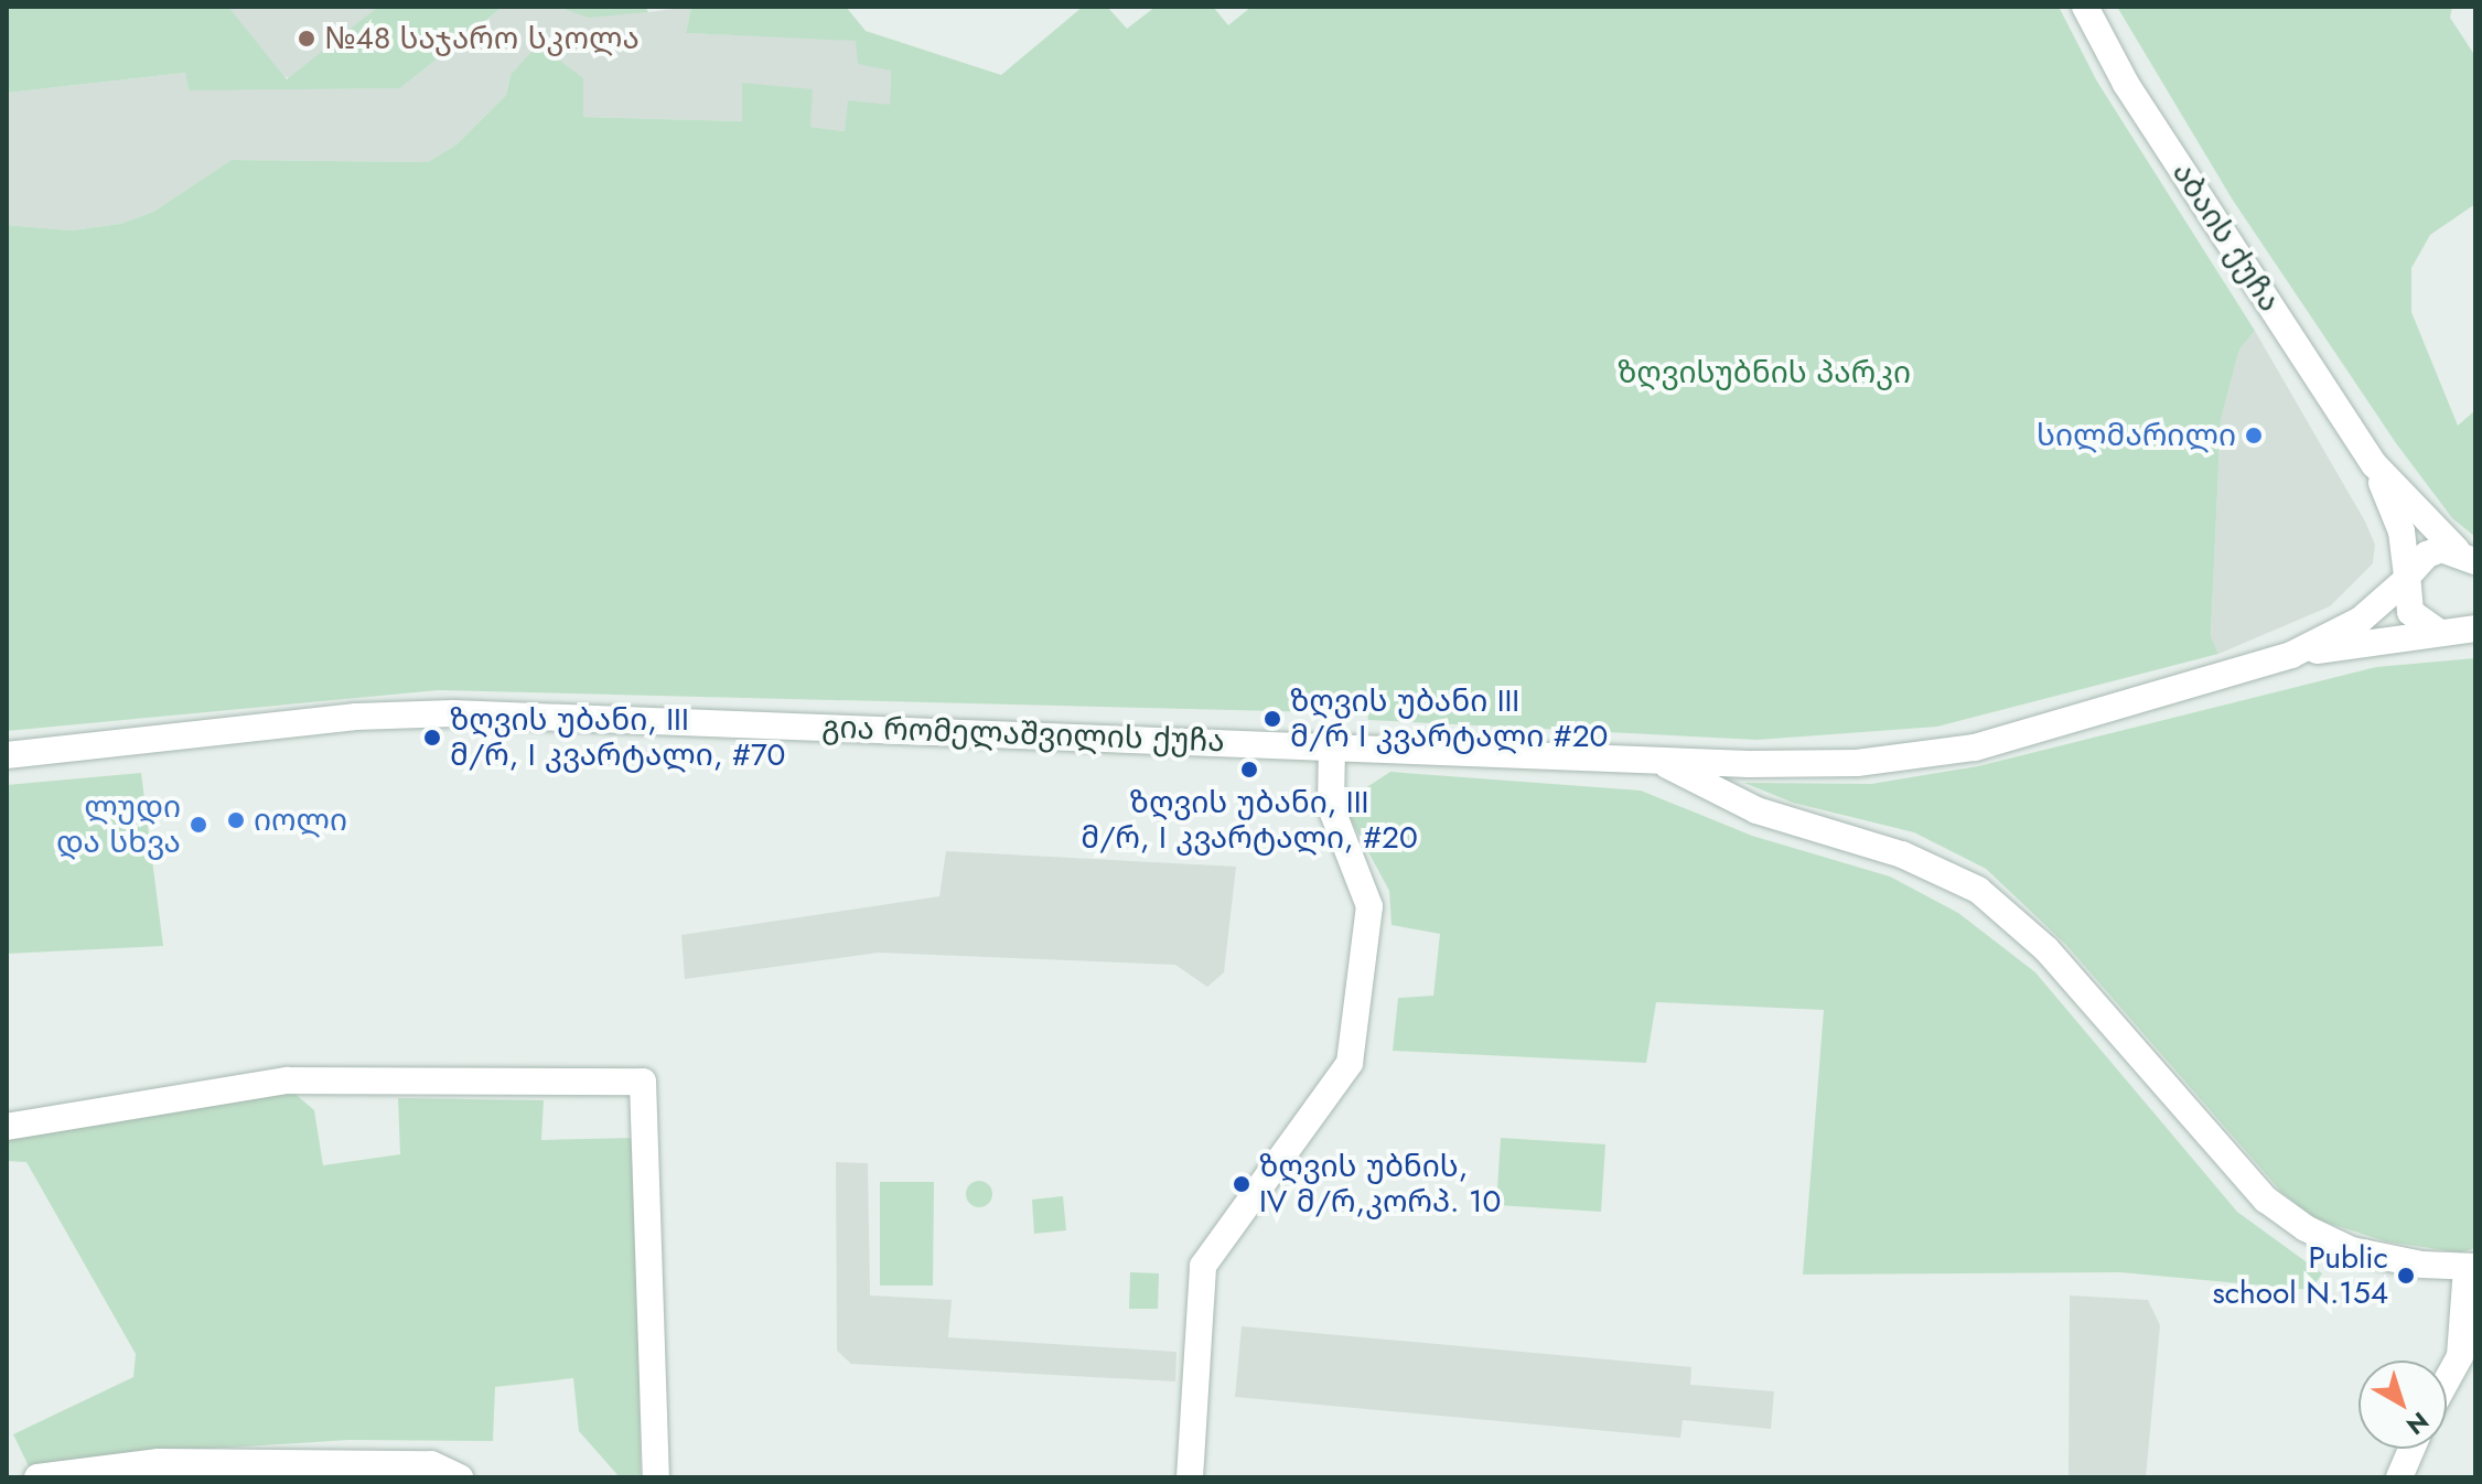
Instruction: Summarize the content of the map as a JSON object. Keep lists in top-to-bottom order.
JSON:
{
  "streets": {
    "street": ["აბაის ქუჩა", "გია რომელაშვილის ქუჩა"]
  },
  "crossings": [
    ["აბაის ქუჩა", "გია რომელაშვილის ქუჩა"]
  ],
  "parks": ["ზღვისუბნის პარკი"],
  "places": [
    "№48 საჯარო სკოლა",
    "სილმარილი",
    "ზღვის უბანი III მ/რ I კვარტალი #20",
    "ზღვის უბანი, III მ/რ, I კვარტალი, #70",
    "ზღვის უბანი, III მ/რ, I კვარტალი, #20",
    "იოლი",
    "ლუდი და სხვა",
    "ზღვის უბნის, IV მ/რ,კორპ. 10",
    "Public school N.154"
  ],
  "north": "bottom right"
}
